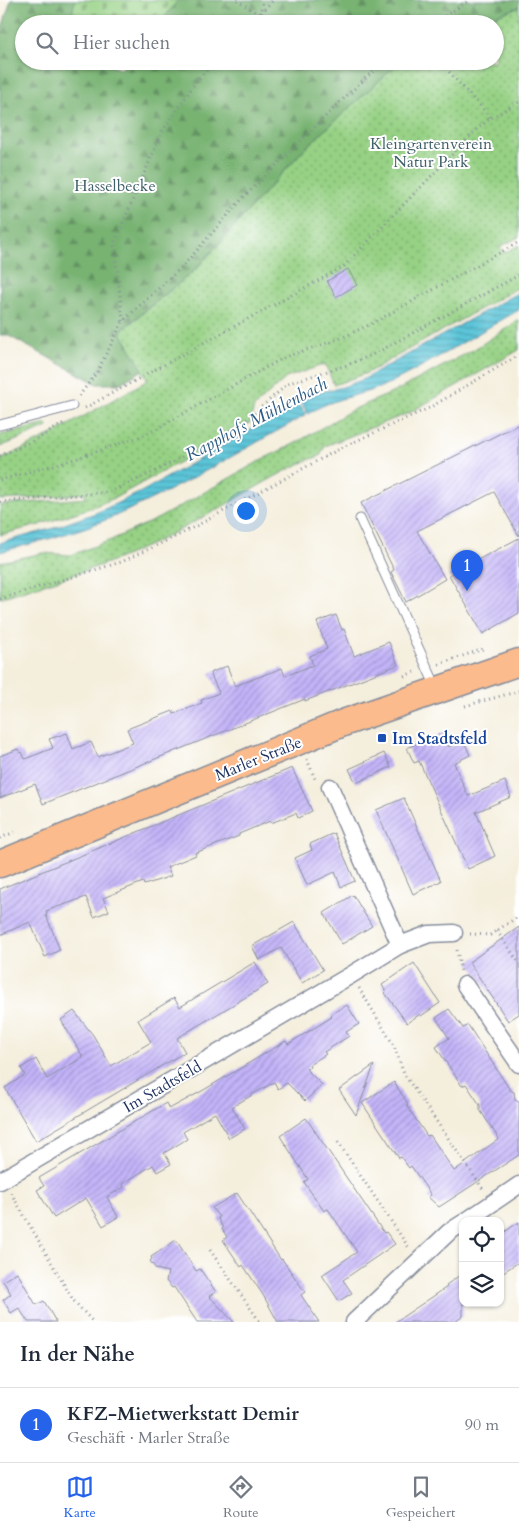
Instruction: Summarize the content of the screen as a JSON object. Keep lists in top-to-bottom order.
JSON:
{
  "streets": {
    "main road": ["Marler Straße"],
    "street": ["Im Stadtsfeld"]
  },
  "water": ["Rapphofs Mühlenbach"],
  "parks": ["Kleingartenverein Natur Park", "Hasselbecke"],
  "places": {
    "transit": ["Im Stadtsfeld"]
  },
  "page": {
    "search": "Hier suchen",
    "pins": "1",
    "heading": "In der Nähe",
    "list": [
      {
        "mark": "1",
        "name": "KFZ-Mietwerkstatt Demir",
        "note": "Geschäft · Marler Straße",
        "value": "90 m"
      }
    ],
    "nav": ["Karte", "Route", "Gespeichert"]
  }
}
